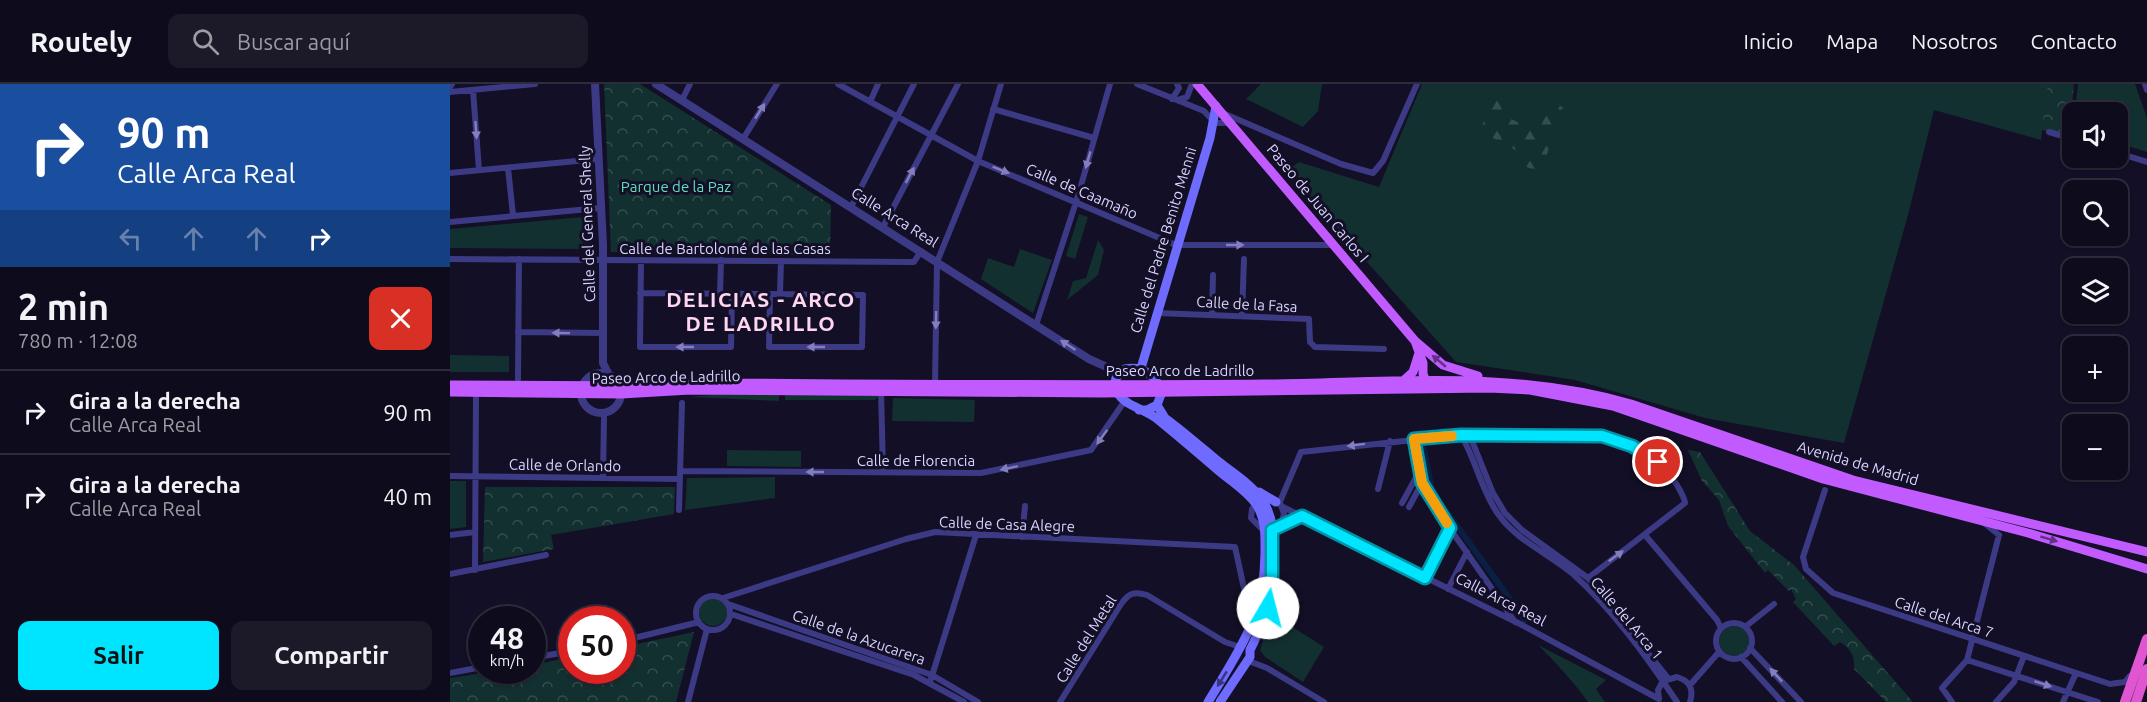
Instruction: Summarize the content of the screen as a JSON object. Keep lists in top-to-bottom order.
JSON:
{
  "streets": {
    "main road": [
      "Paseo de Juan Carlos I",
      "Calle del Padre Benito Menni",
      "Paseo Arco de Ladrillo",
      "Avenida de Madrid"
    ],
    "street": [
      "Calle de Caamaño",
      "Calle Arca Real",
      "Calle del General Shelly",
      "Calle de Bartolomé de las Casas",
      "Calle de la Fasa",
      "Calle de Florencia",
      "Calle de Orlando",
      "Calle de Casa Alegre",
      "Calle del Arca 7",
      "Calle del Arca 1",
      "Calle de la Azucarera",
      "Calle del Metal"
    ]
  },
  "crossings": [
    ["Calle de Caamaño", "Paseo de Juan Carlos I"],
    ["Calle de Caamaño", "Calle del Padre Benito Menni"],
    ["Paseo de Juan Carlos I", "Calle del Padre Benito Menni"],
    ["Paseo de Juan Carlos I", "Paseo Arco de Ladrillo"],
    ["Paseo de Juan Carlos I", "Avenida de Madrid"],
    ["Calle Arca Real", "Calle de Bartolomé de las Casas"],
    ["Calle Arca Real", "Calle del Arca 1"],
    ["Calle del General Shelly", "Calle de Bartolomé de las Casas"],
    ["Calle del General Shelly", "Paseo Arco de Ladrillo"],
    ["Calle del Padre Benito Menni", "Calle de la Fasa"],
    ["Paseo Arco de Ladrillo", "Avenida de Madrid"],
    ["Calle de Casa Alegre", "Calle de la Azucarera"]
  ],
  "one_way": ["Calle de Caamaño", "Calle de Florencia"],
  "districts": ["DELICIAS - ARCO DE LADRILLO"],
  "parks": ["Parque de la Paz"],
  "page": {
    "header": "Routely",
    "search": "Buscar aquí",
    "nav": [
      "Inicio",
      "Mapa",
      "Nosotros",
      "Contacto"
    ],
    "turn": ["90 m", "Calle Arca Real"],
    "map_buttons": ["+", "−"],
    "heading": ["2 min", "780 m · 12:08"],
    "list": [
      {
        "name": "Gira a la derecha",
        "note": "Calle Arca Real",
        "value": "90 m"
      },
      {
        "name": "Gira a la derecha",
        "note": "Calle Arca Real",
        "value": "40 m"
      }
    ],
    "speed": "48 km/h",
    "limit": "50",
    "buttons": ["Salir", "Compartir"]
  }
}
